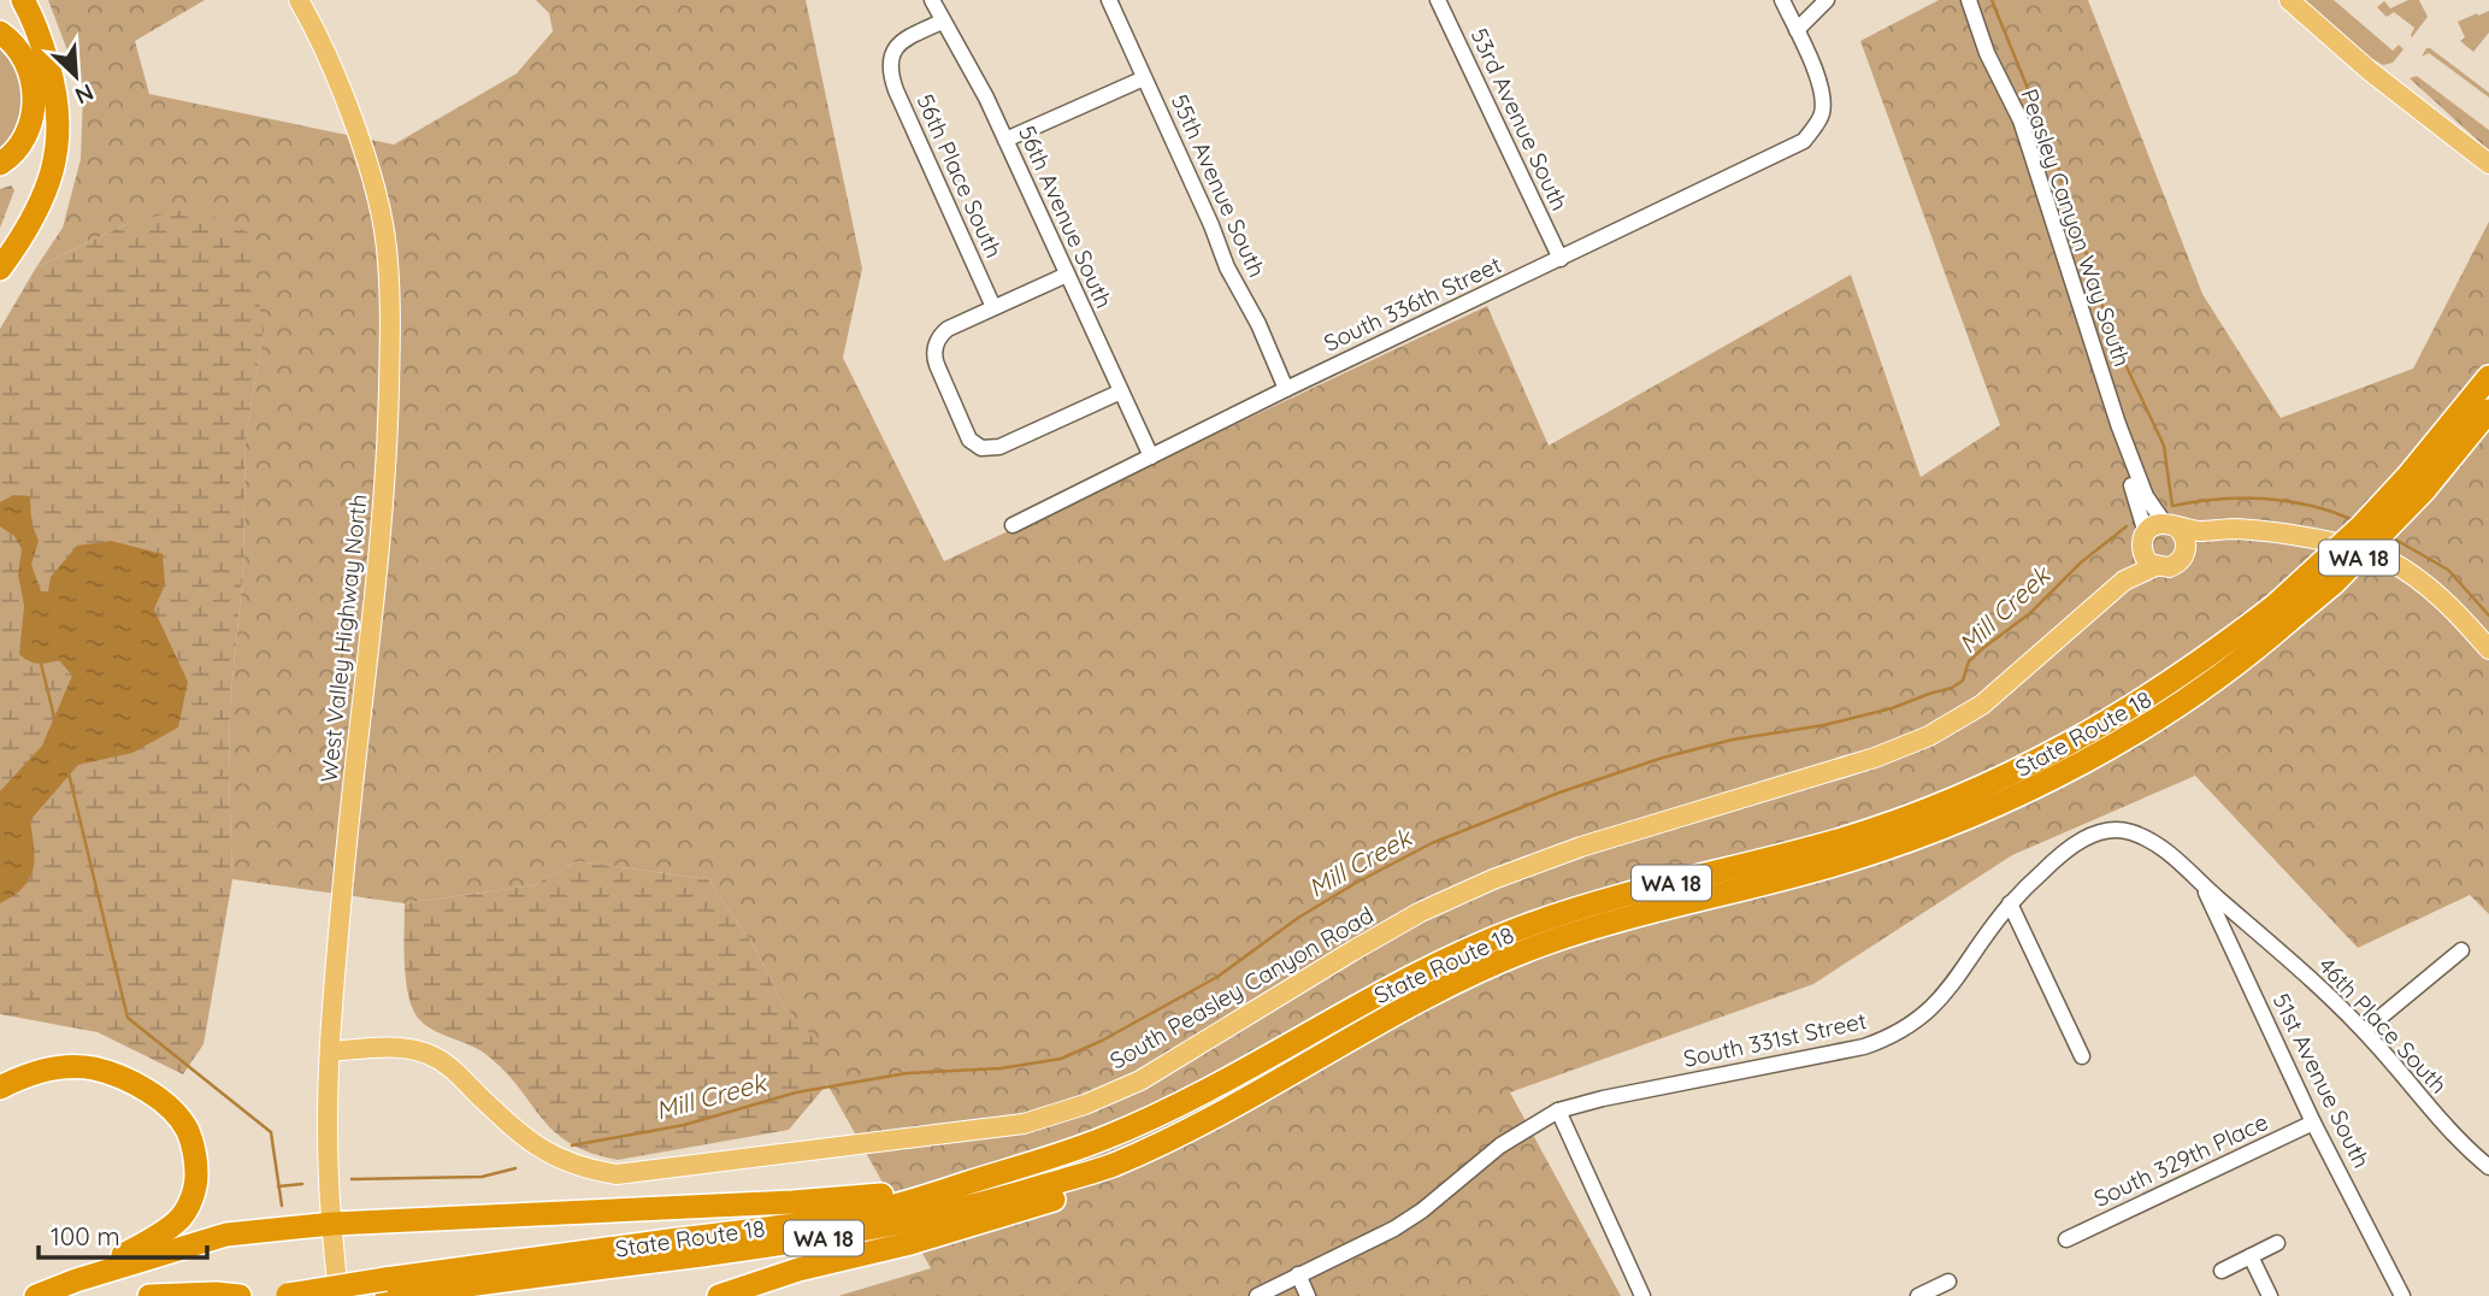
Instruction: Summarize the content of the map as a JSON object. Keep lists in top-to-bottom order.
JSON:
{
  "streets": {
    "highway": ["WA 18", "State Route 18"],
    "main road": ["West Valley Highway North", "South Peasley Canyon Road"],
    "street": [
      "53rd Avenue South",
      "56th Place South",
      "55th Avenue South",
      "56th Avenue South",
      "Peasley Canyon Way South",
      "South 336th Street",
      "46th Place South",
      "South 331st Street",
      "51st Avenue South",
      "South 329th Place"
    ]
  },
  "crossings": [
    ["53rd Avenue South", "South 336th Street"],
    ["56th Place South", "56th Avenue South"],
    ["55th Avenue South", "South 336th Street"],
    ["56th Avenue South", "South 336th Street"],
    ["Peasley Canyon Way South", "South Peasley Canyon Road"],
    ["West Valley Highway North", "South Peasley Canyon Road"],
    ["46th Place South", "South 331st Street"],
    ["46th Place South", "51st Avenue South"],
    ["South 331st Street", "51st Avenue South"],
    ["51st Avenue South", "South 329th Place"]
  ],
  "water": ["Mill Creek"],
  "scale_bar": "100 m",
  "north": "bottom right"
}
